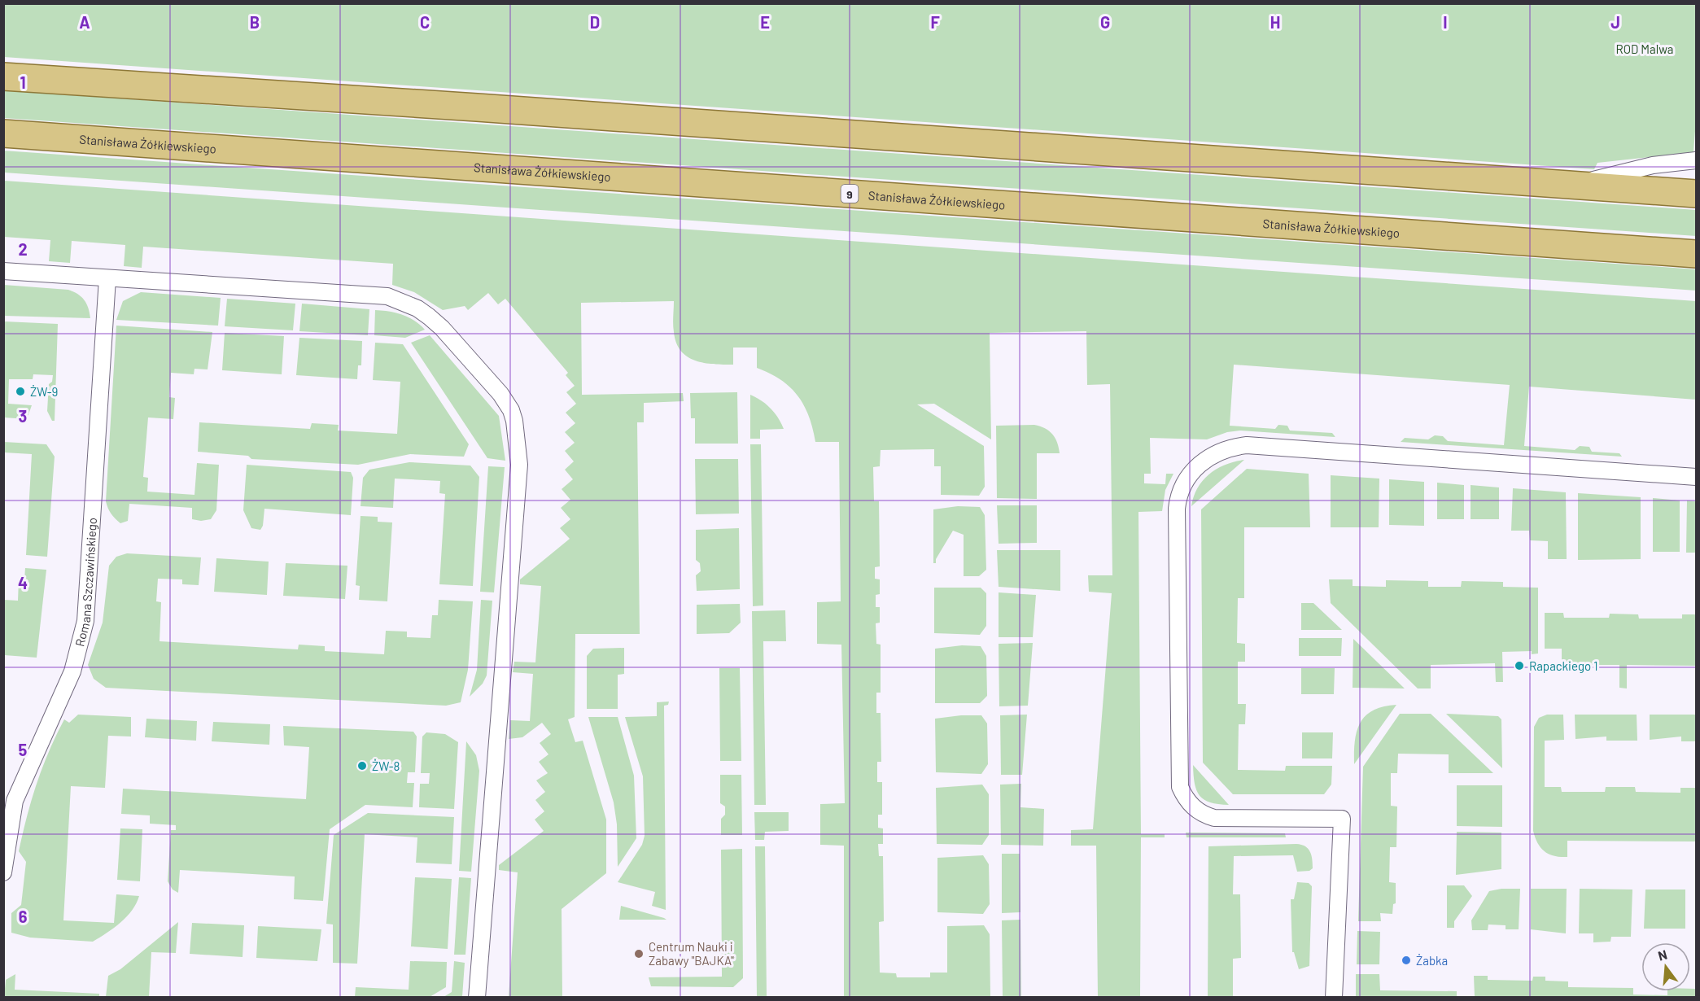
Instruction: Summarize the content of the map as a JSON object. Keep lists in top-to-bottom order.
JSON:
{
  "streets": {
    "main road": ["Stanisława Żółkiewskiego", "9"],
    "lane": ["Romana Szczawińskiego"]
  },
  "parks": ["ROD Malwa"],
  "places": [
    "ŻW-9",
    "Rapackiego 1",
    "ŻW-8",
    "Centrum Nauki i Zabawy \"BAJKA\"",
    "Żabka"
  ],
  "north": "top",
  "grid": {
    "columns": [
      "A",
      "B",
      "C",
      "D",
      "E",
      "F",
      "G",
      "H",
      "I",
      "J"
    ],
    "rows": [
      "1",
      "2",
      "3",
      "4",
      "5",
      "6"
    ]
  }
}
